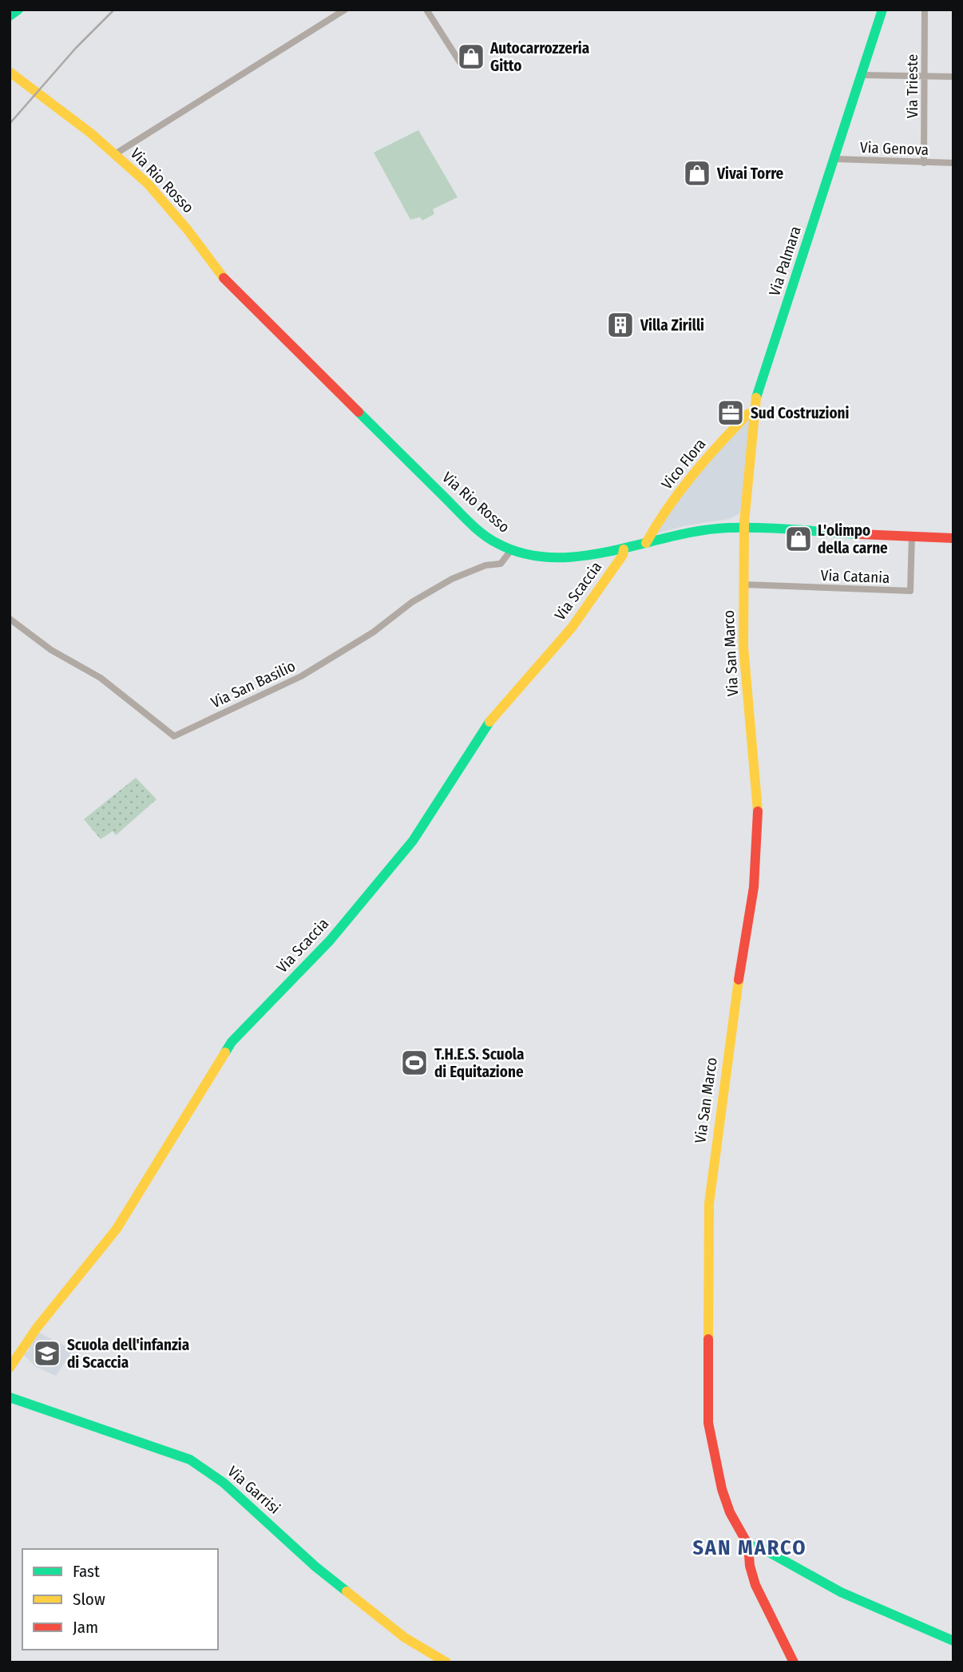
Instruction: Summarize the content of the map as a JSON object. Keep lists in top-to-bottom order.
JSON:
{
  "streets": {
    "street": [
      "Via Trieste",
      "Via Genova",
      "Via Rio Rosso",
      "Via Palmara",
      "Vico Flora",
      "Via Catania",
      "Via Scaccia",
      "Via San Marco",
      "Via San Basilio",
      "Via Garrisi"
    ]
  },
  "crossings": [
    ["Via Trieste", "Via Genova"],
    ["Via Genova", "Via Palmara"],
    ["Via Rio Rosso", "Via Palmara"],
    ["Via Rio Rosso", "Vico Flora"],
    ["Via Rio Rosso", "Via Catania"],
    ["Via Rio Rosso", "Via Scaccia"],
    ["Via Rio Rosso", "Via San Marco"],
    ["Via Rio Rosso", "Via San Basilio"],
    ["Via Palmara", "Vico Flora"],
    ["Via Palmara", "Via San Marco"],
    ["Via Catania", "Via San Marco"]
  ],
  "districts": ["SAN MARCO"],
  "places": {
    "shop": ["Autocarrozzeria Gitto", "Vivai Torre", "L'olimpo della carne"],
    "building": ["Villa Zirilli"],
    "office": ["Sud Costruzioni"],
    "sports": ["T.H.E.S. Scuola di Equitazione"],
    "school or university": ["Scuola dell'infanzia di Scaccia"]
  },
  "legend": ["Fast", "Slow", "Jam"]
}
